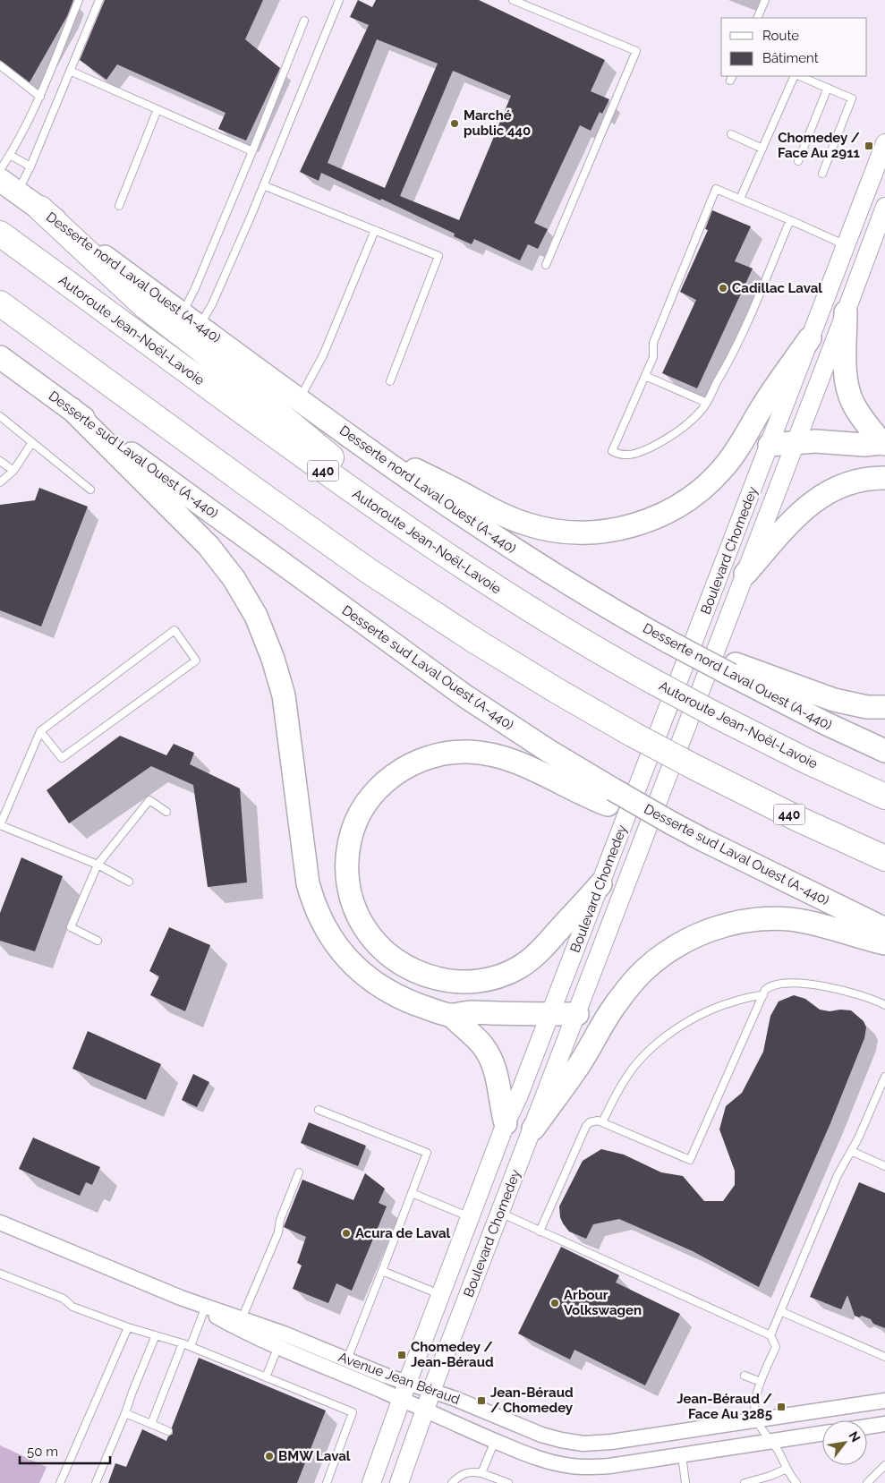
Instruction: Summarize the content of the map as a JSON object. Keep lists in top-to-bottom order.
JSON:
{
  "streets": {
    "highway": ["Autoroute Jean-Noël-Lavoie", "440"],
    "main road": ["Desserte nord Laval Ouest (A-440)", "Desserte sud Laval Ouest (A-440)"],
    "street": ["Boulevard Chomedey", "Avenue Jean Béraud"]
  },
  "crossings": [
    ["Boulevard Chomedey", "Avenue Jean Béraud"]
  ],
  "places": {
    "other": [
      "Marché public 440",
      "Cadillac Laval",
      "Acura de Laval",
      "Arbour Volkswagen",
      "BMW Laval"
    ],
    "transit": [
      "Chomedey / Face Au 2911",
      "Chomedey / Jean-Béraud",
      "Jean-Béraud / Chomedey",
      "Jean-Béraud / Face Au 3285"
    ]
  },
  "legend": ["Route", "Bâtiment"],
  "scale_bar": "50 m",
  "north": "top right"
}
